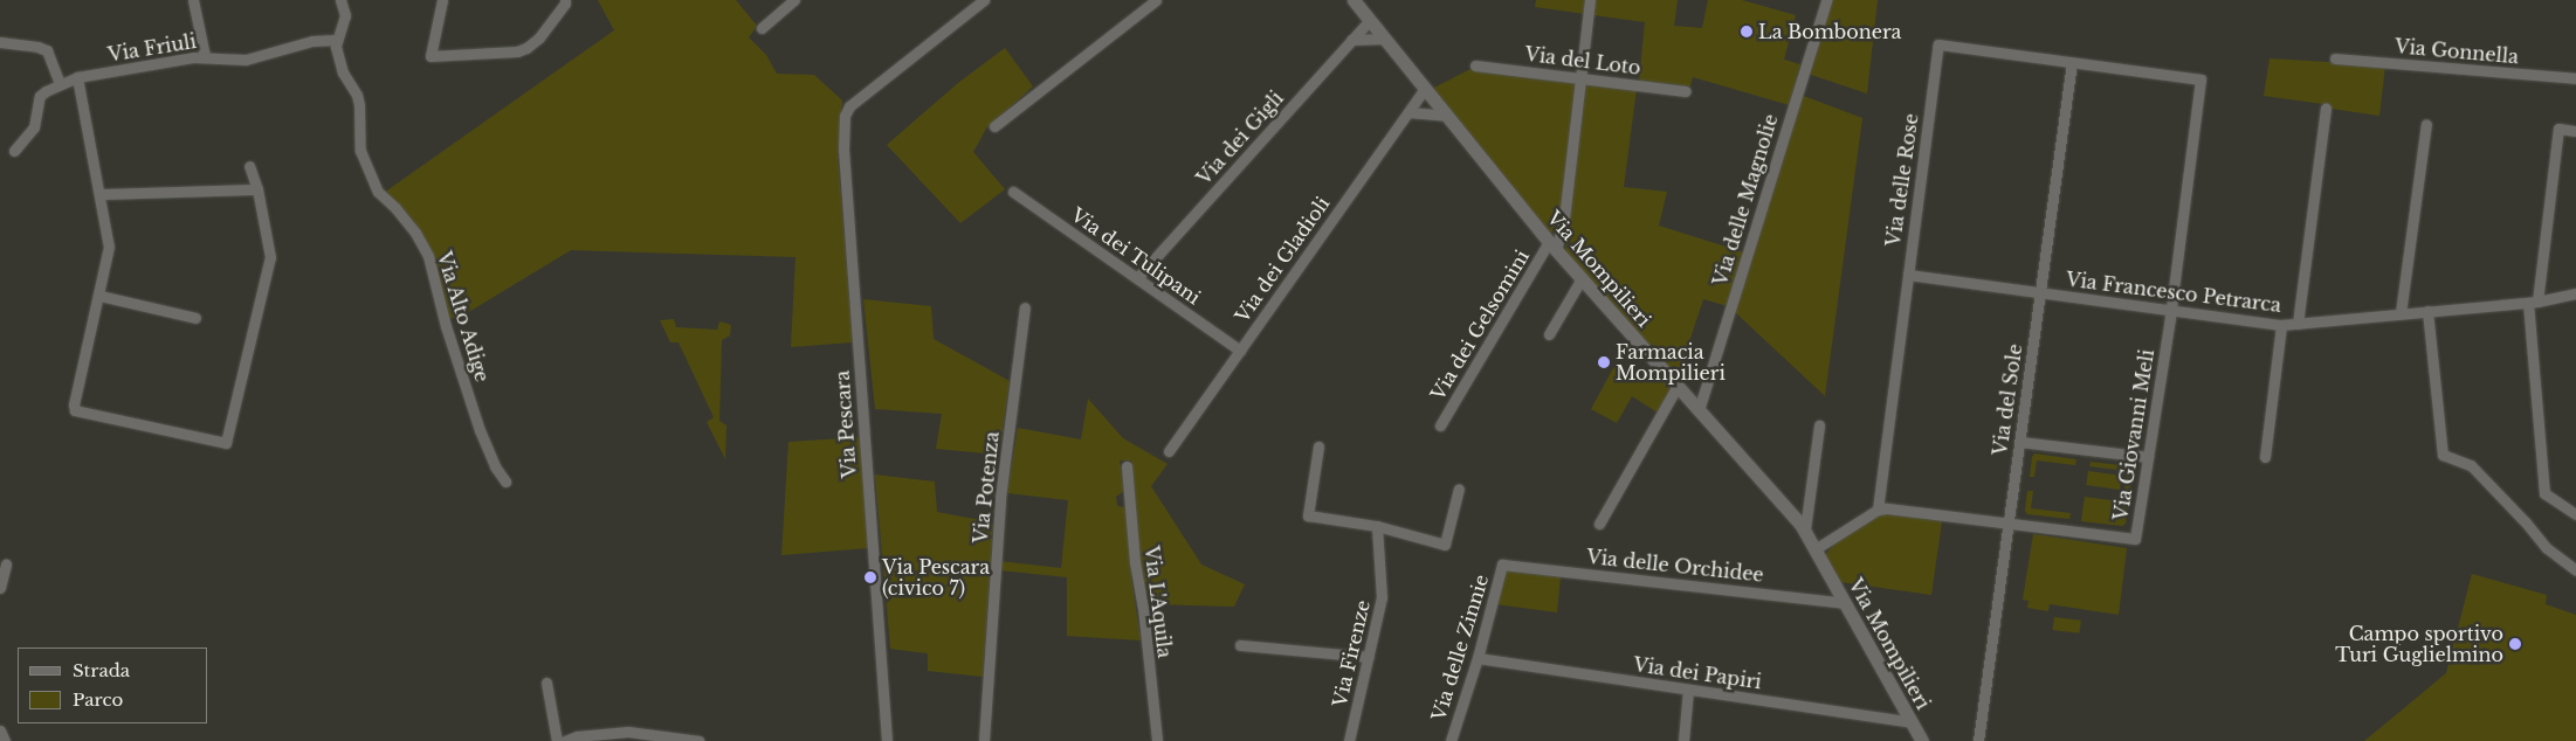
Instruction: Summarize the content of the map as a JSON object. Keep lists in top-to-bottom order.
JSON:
{
  "streets": {
    "street": [
      "Via Friuli",
      "Via Gonnella",
      "Via del Loto",
      "Via dei Gigli",
      "Via delle Rose",
      "Via delle Magnolie",
      "Via dei Tulipani",
      "Via dei Gladioli",
      "Via Mompilieri",
      "Via Francesco Petrarca",
      "Via Alto Adige",
      "Via dei Gelsomini",
      "Via del Sole",
      "Via Pescara",
      "Via Giovanni Meli",
      "Via Potenza",
      "Via delle Orchidee",
      "Via L'Aquila",
      "Via delle Zinnie",
      "Via Firenze",
      "Via dei Papiri"
    ]
  },
  "crossings": [
    ["Via Friuli", "Via Alto Adige"],
    ["Via del Loto", "Via dei Gelsomini"],
    ["Via dei Gigli", "Via dei Tulipani"],
    ["Via dei Gigli", "Via Mompilieri"],
    ["Via delle Rose", "Via Francesco Petrarca"],
    ["Via delle Rose", "Via del Sole"],
    ["Via delle Rose", "Via Giovanni Meli"],
    ["Via delle Magnolie", "Via Mompilieri"],
    ["Via dei Tulipani", "Via dei Gladioli"],
    ["Via dei Gladioli", "Via Mompilieri"],
    ["Via Mompilieri", "Via dei Gelsomini"],
    ["Via Mompilieri", "Via delle Orchidee"],
    ["Via Mompilieri", "Via dei Papiri"],
    ["Via Francesco Petrarca", "Via del Sole"],
    ["Via Francesco Petrarca", "Via Giovanni Meli"],
    ["Via del Sole", "Via Giovanni Meli"],
    ["Via delle Orchidee", "Via delle Zinnie"],
    ["Via delle Zinnie", "Via dei Papiri"]
  ],
  "places": [
    "La Bombonera",
    "Farmacia Mompilieri",
    "Via Pescara (civico 7)",
    "Campo sportivo Turi Guglielmino"
  ],
  "legend": ["Strada", "Parco"]
}
